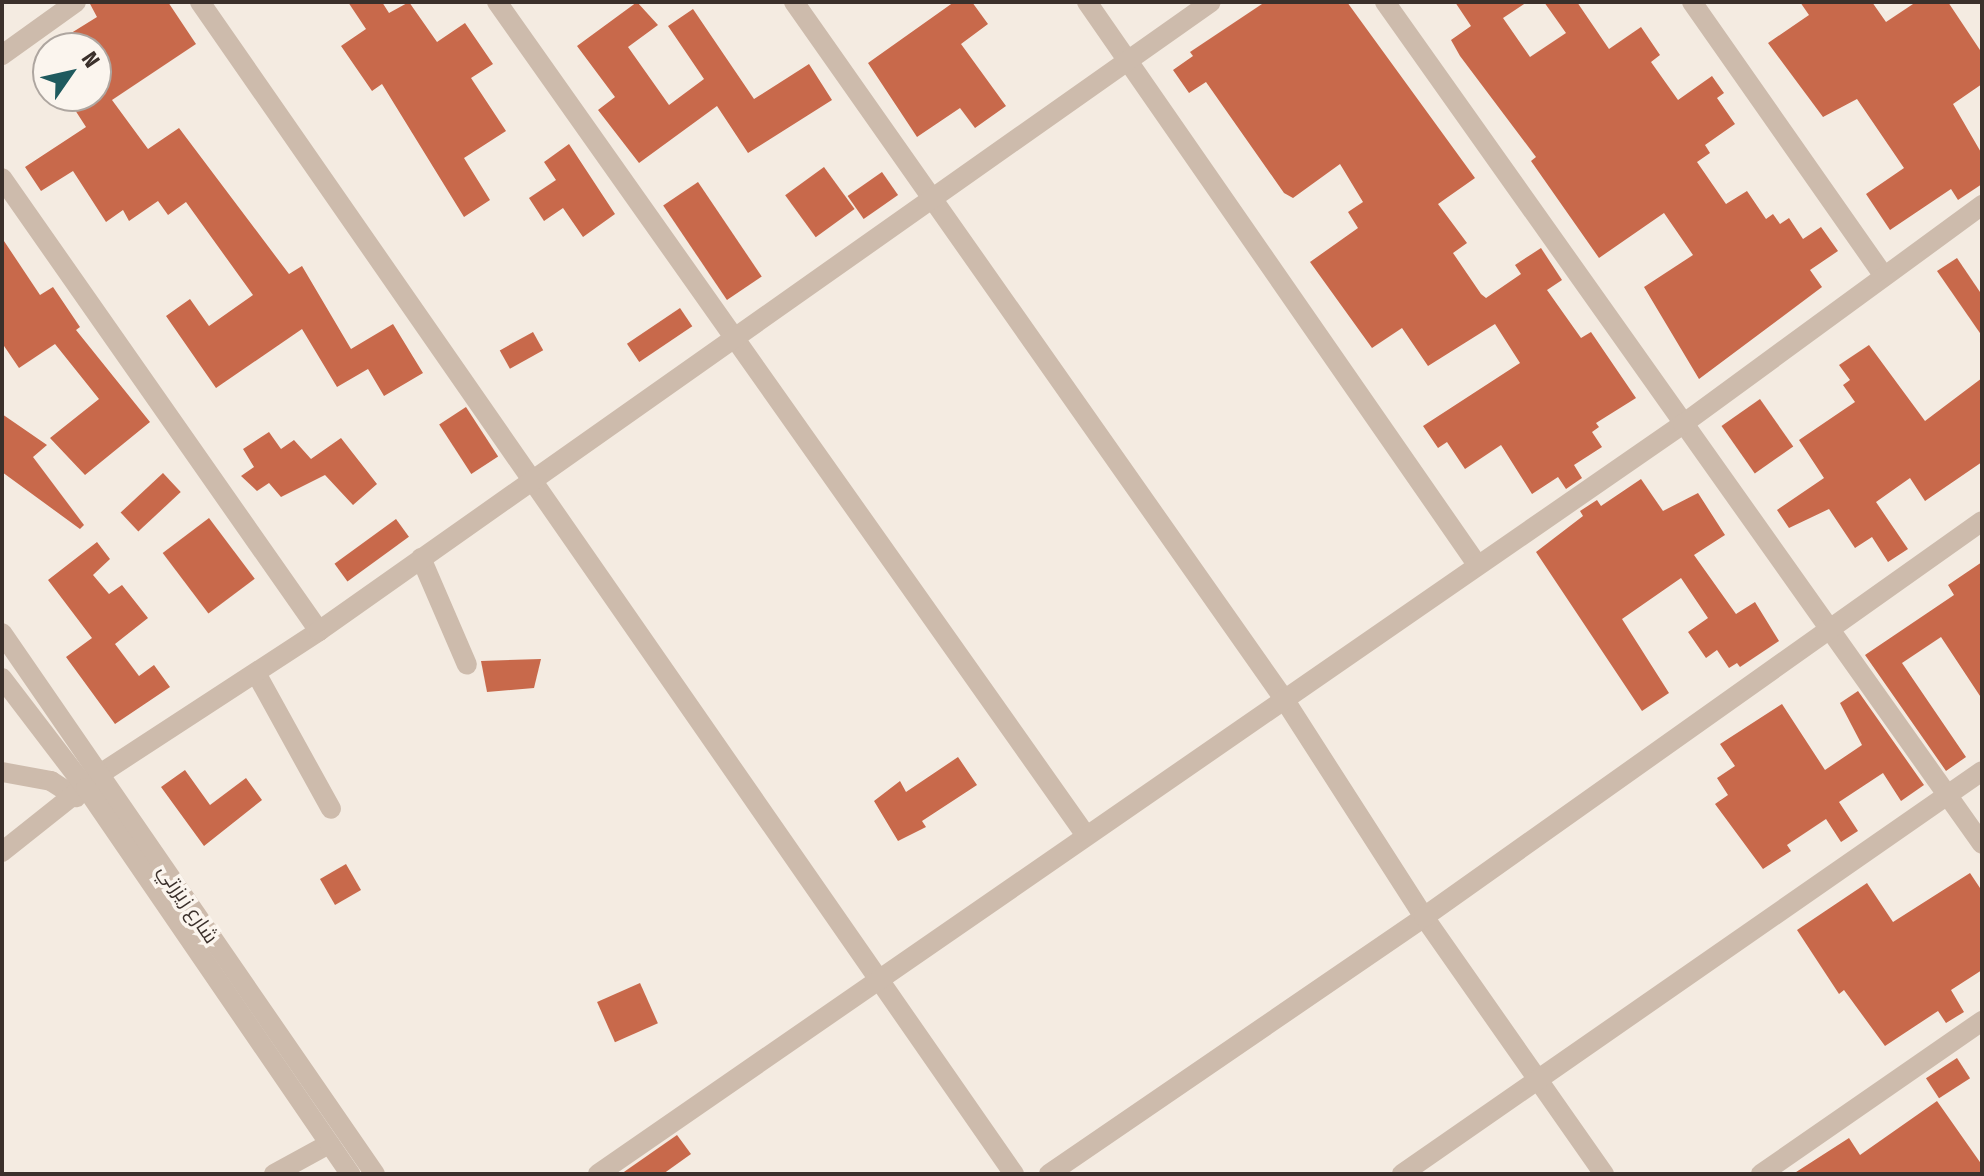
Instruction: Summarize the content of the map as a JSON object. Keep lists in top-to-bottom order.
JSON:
{
  "streets": {
    "street": ["شارع زيزرتي"]
  },
  "north": "top right"
}
